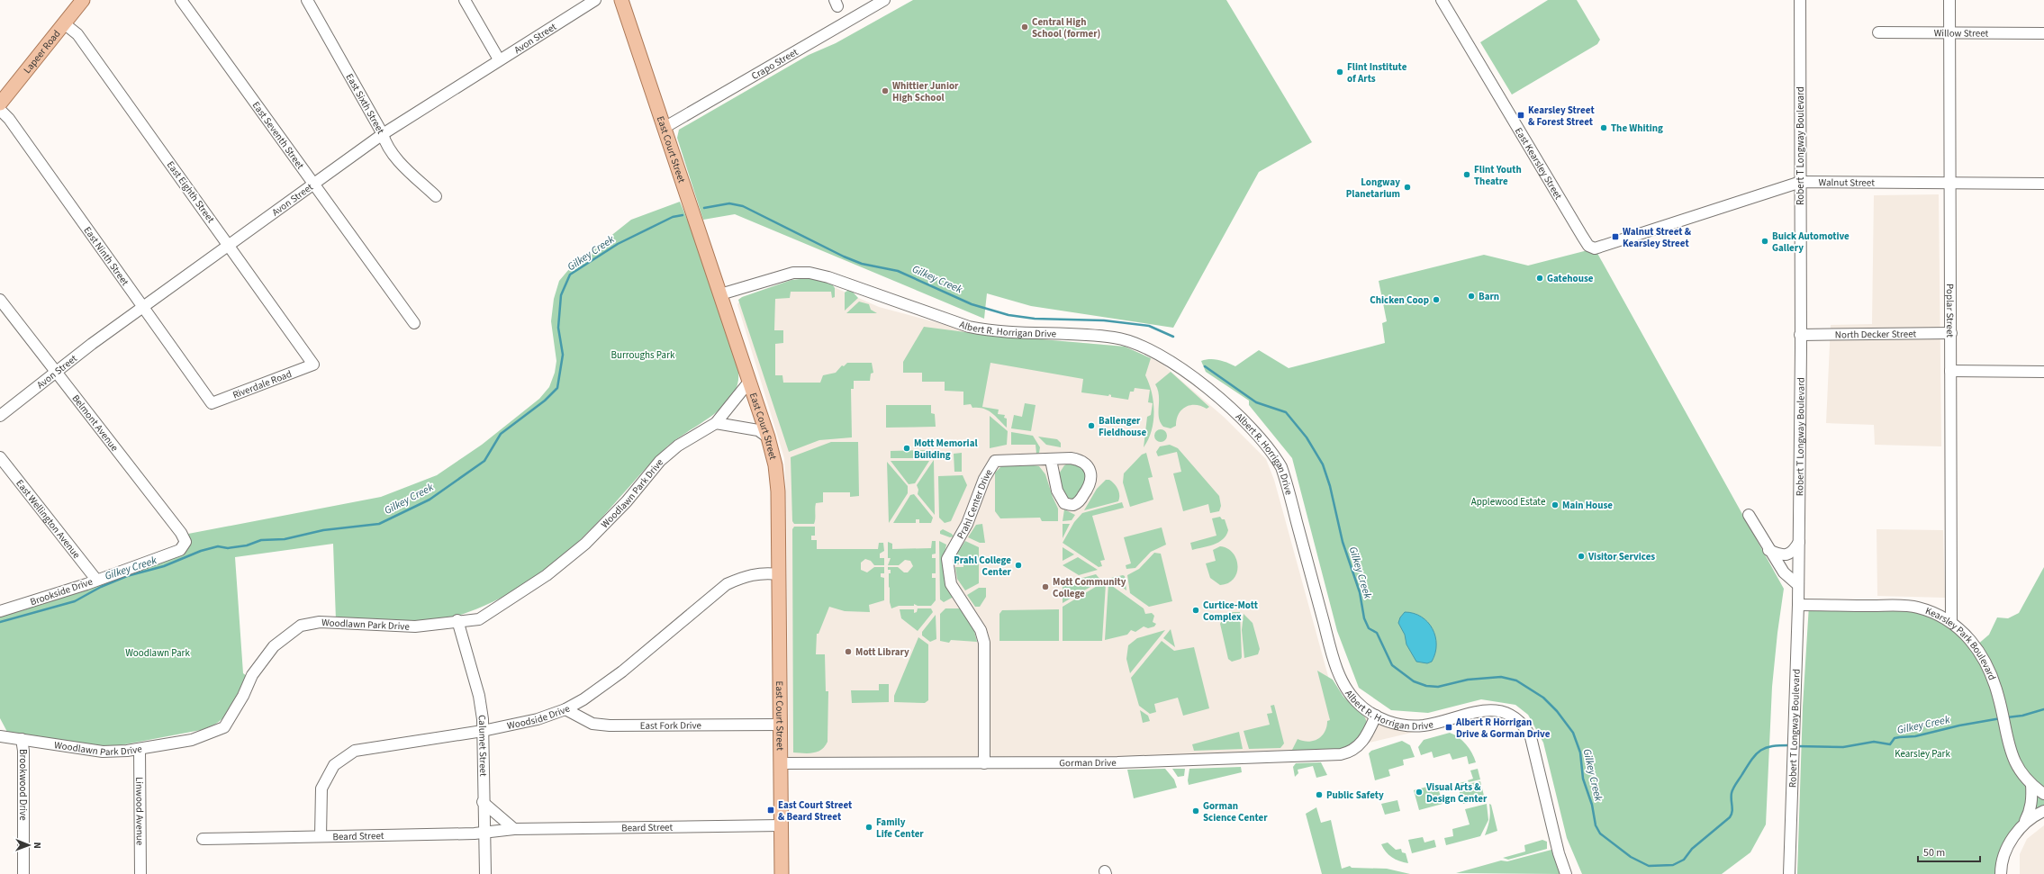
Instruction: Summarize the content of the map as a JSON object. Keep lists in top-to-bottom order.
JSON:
{
  "streets": {
    "main road": ["Lapeer Road", "East Court Street"],
    "street": [
      "Willow Street",
      "Avon Street",
      "Crapo Street",
      "East Sixth Street",
      "East Seventh Street",
      "Robert T Longway Boulevard",
      "East Kearsley Street",
      "Walnut Street",
      "East Eighth Street",
      "East Ninth Street",
      "Poplar Street",
      "Albert R. Horrigan Drive",
      "North Decker Street",
      "Riverdale Road",
      "Belmont Avenue",
      "Woodlawn Park Drive",
      "Prahl Center Drive",
      "East Wellington Avenue",
      "Brookside Drive",
      "Kearsley Park Boulevard",
      "Woodside Drive",
      "East Fork Drive",
      "Calumet Street",
      "Gorman Drive",
      "Brookwood Drive",
      "Linwood Avenue",
      "Beard Street"
    ]
  },
  "crossings": [
    ["Willow Street", "Poplar Street"],
    ["Avon Street", "East Sixth Street"],
    ["Avon Street", "East Seventh Street"],
    ["Avon Street", "East Eighth Street"],
    ["Avon Street", "East Ninth Street"],
    ["Avon Street", "Belmont Avenue"],
    ["Lapeer Road", "East Eighth Street"],
    ["Crapo Street", "East Court Street"],
    ["Robert T Longway Boulevard", "Walnut Street"],
    ["Robert T Longway Boulevard", "North Decker Street"],
    ["Robert T Longway Boulevard", "Kearsley Park Boulevard"],
    ["East Court Street", "Albert R. Horrigan Drive"],
    ["East Court Street", "Woodlawn Park Drive"],
    ["East Court Street", "Woodside Drive"],
    ["East Court Street", "East Fork Drive"],
    ["East Court Street", "Gorman Drive"],
    ["East Court Street", "Beard Street"],
    ["East Kearsley Street", "Walnut Street"],
    ["Walnut Street", "Poplar Street"],
    ["East Eighth Street", "Riverdale Road"],
    ["East Ninth Street", "Riverdale Road"],
    ["Poplar Street", "North Decker Street"],
    ["Poplar Street", "Kearsley Park Boulevard"],
    ["Albert R. Horrigan Drive", "Gorman Drive"],
    ["Belmont Avenue", "Brookside Drive"],
    ["Woodlawn Park Drive", "Calumet Street"],
    ["Woodlawn Park Drive", "Brookwood Drive"],
    ["Woodlawn Park Drive", "Linwood Avenue"],
    ["Prahl Center Drive", "Gorman Drive"],
    ["East Wellington Avenue", "Brookside Drive"],
    ["Woodside Drive", "East Fork Drive"],
    ["Woodside Drive", "Calumet Street"],
    ["Woodside Drive", "Beard Street"],
    ["Calumet Street", "Beard Street"]
  ],
  "water": ["Gilkey Creek"],
  "parks": [
    "Burroughs Park",
    "Applewood Estate",
    "Woodlawn Park",
    "Kearsley Park"
  ],
  "places": {
    "other": [
      "Central High School (former)",
      "Flint Institute of Arts",
      "Whittier Junior High School",
      "The Whiting",
      "Flint Youth Theatre",
      "Longway Planetarium",
      "Buick Automotive Gallery",
      "Gatehouse",
      "Barn",
      "Chicken Coop",
      "Ballenger Fieldhouse",
      "Mott Memorial Building",
      "Main House",
      "Visitor Services",
      "Prahl College Center",
      "Mott Community College",
      "Curtice-Mott Complex",
      "Mott Library",
      "Visual Arts & Design Center",
      "Public Safety",
      "Gorman Science Center",
      "Family Life Center"
    ],
    "transit": [
      "Kearsley Street & Forest Street",
      "Walnut Street & Kearsley Street",
      "Albert R Horrigan Drive & Gorman Drive",
      "East Court Street & Beard Street"
    ]
  },
  "scale_bar": "50 m",
  "north": "right"
}
